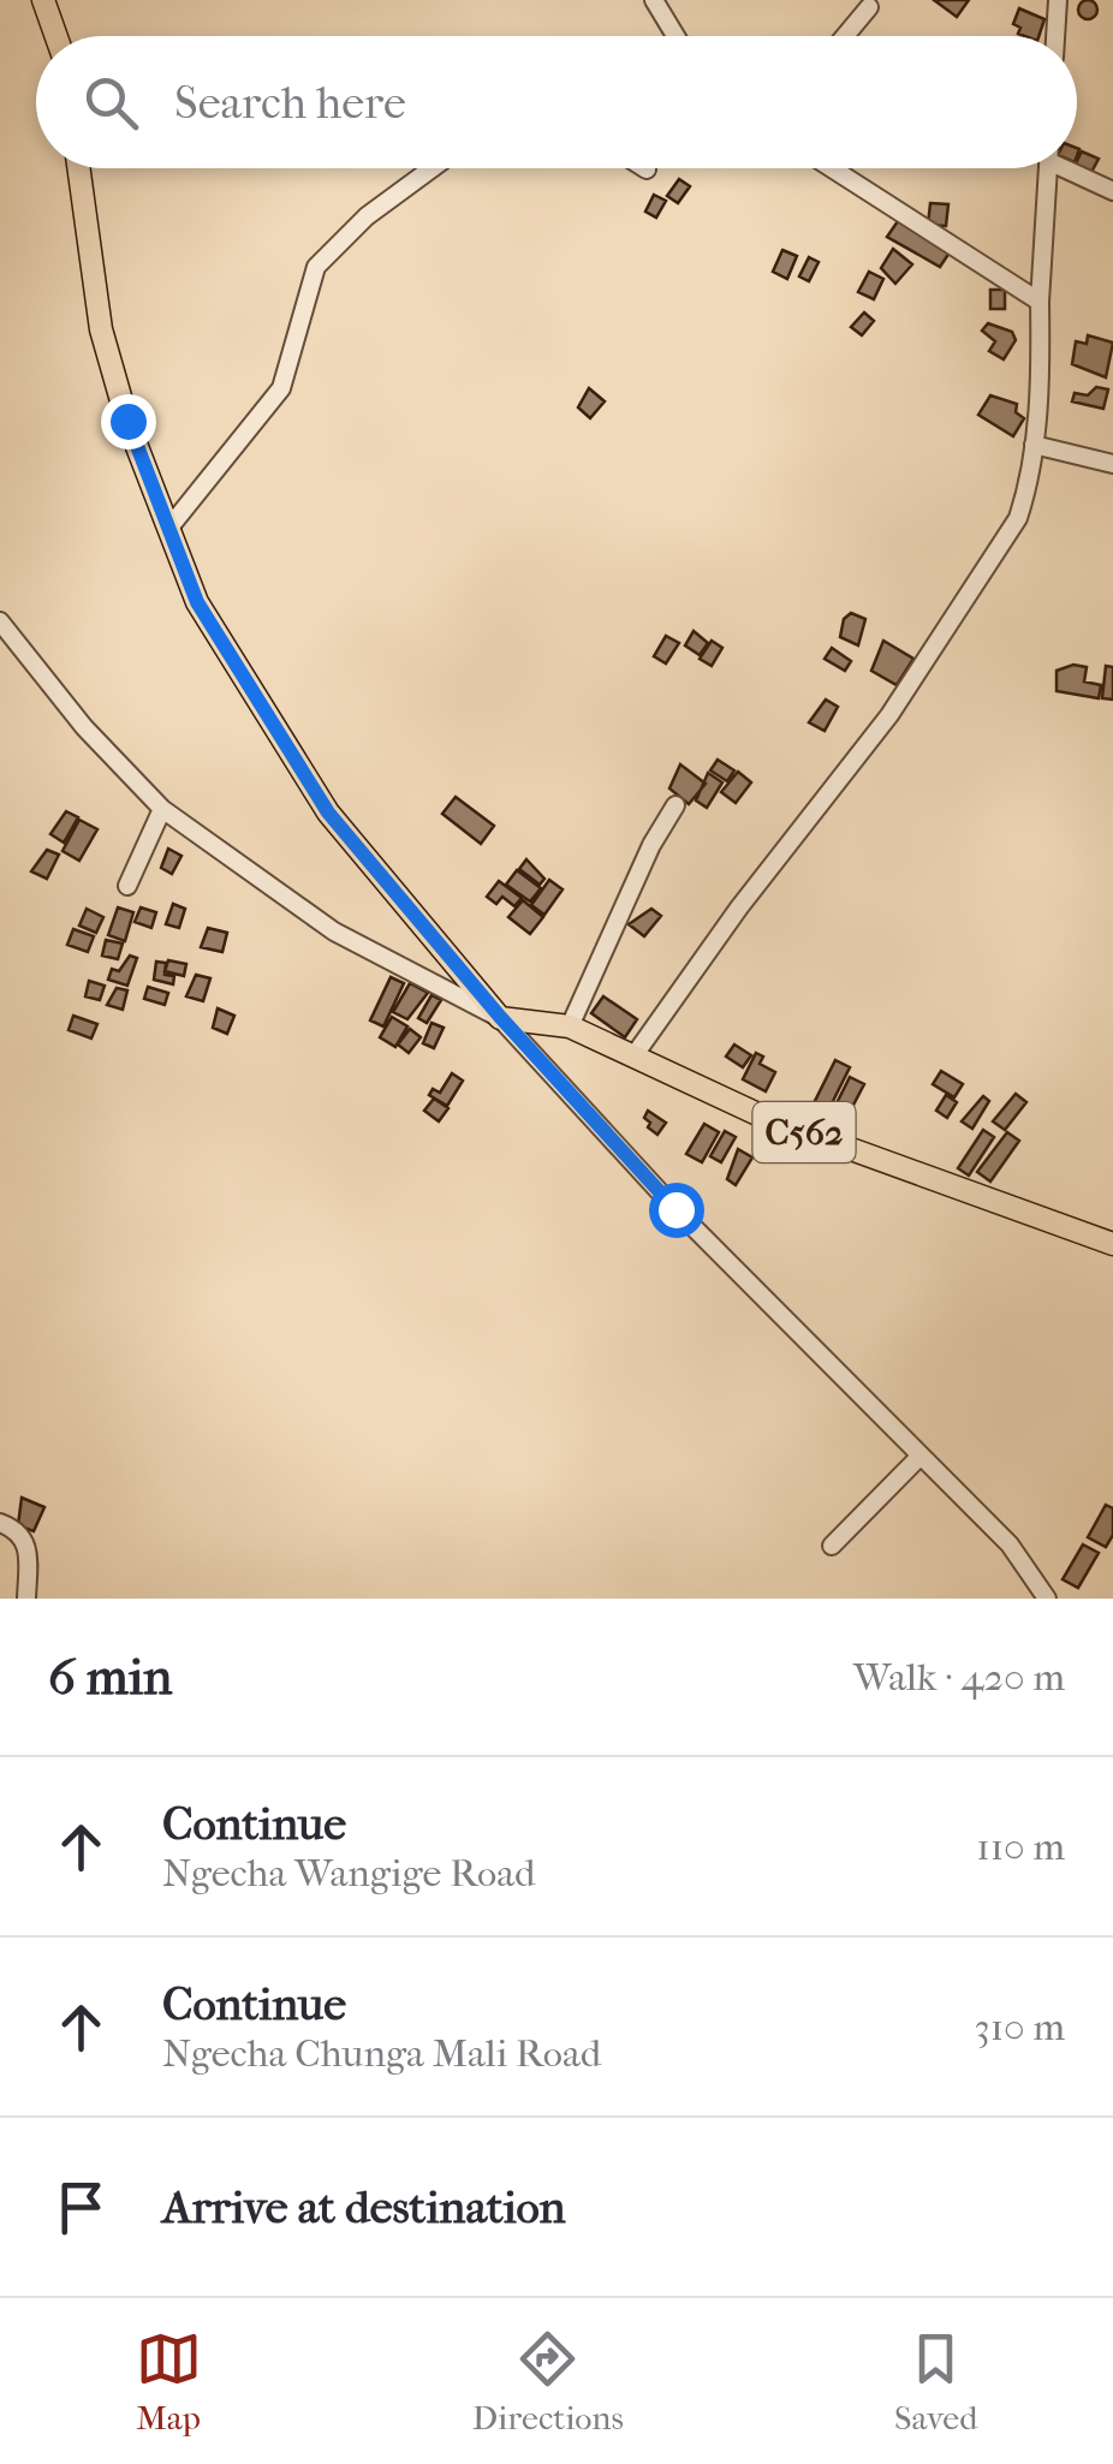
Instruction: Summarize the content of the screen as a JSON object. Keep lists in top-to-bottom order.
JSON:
{
  "streets": {
    "main road": ["C562"]
  },
  "page": {
    "search": "Search here",
    "heading": ["6 min", "Walk · 420 m"],
    "list": [
      ["Continue", "Ngecha Wangige Road", "110 m"],
      ["Continue", "Ngecha Chunga Mali Road", "310 m"],
      "Arrive at destination"
    ],
    "nav": ["Map", "Directions", "Saved"]
  }
}
